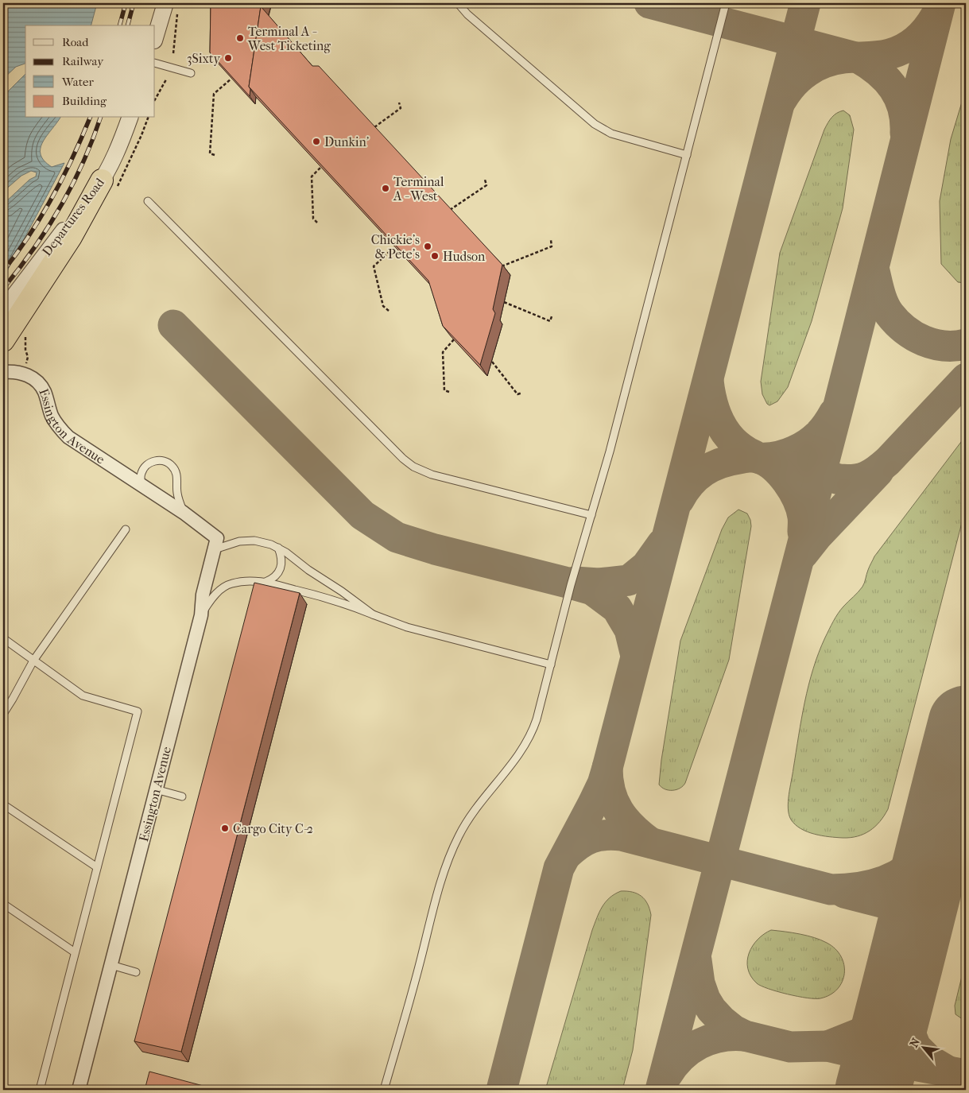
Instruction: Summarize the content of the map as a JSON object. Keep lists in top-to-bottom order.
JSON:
{
  "streets": {
    "street": ["Departures Road", "Essington Avenue"]
  },
  "places": [
    "Terminal A - West Ticketing",
    "3Sixty",
    "Dunkin'",
    "Terminal A - West",
    "Chickie's & Pete's",
    "Hudson",
    "Cargo City C-2"
  ],
  "legend": [
    "Road",
    "Railway",
    "Water",
    "Building"
  ],
  "north": "top left"
}
